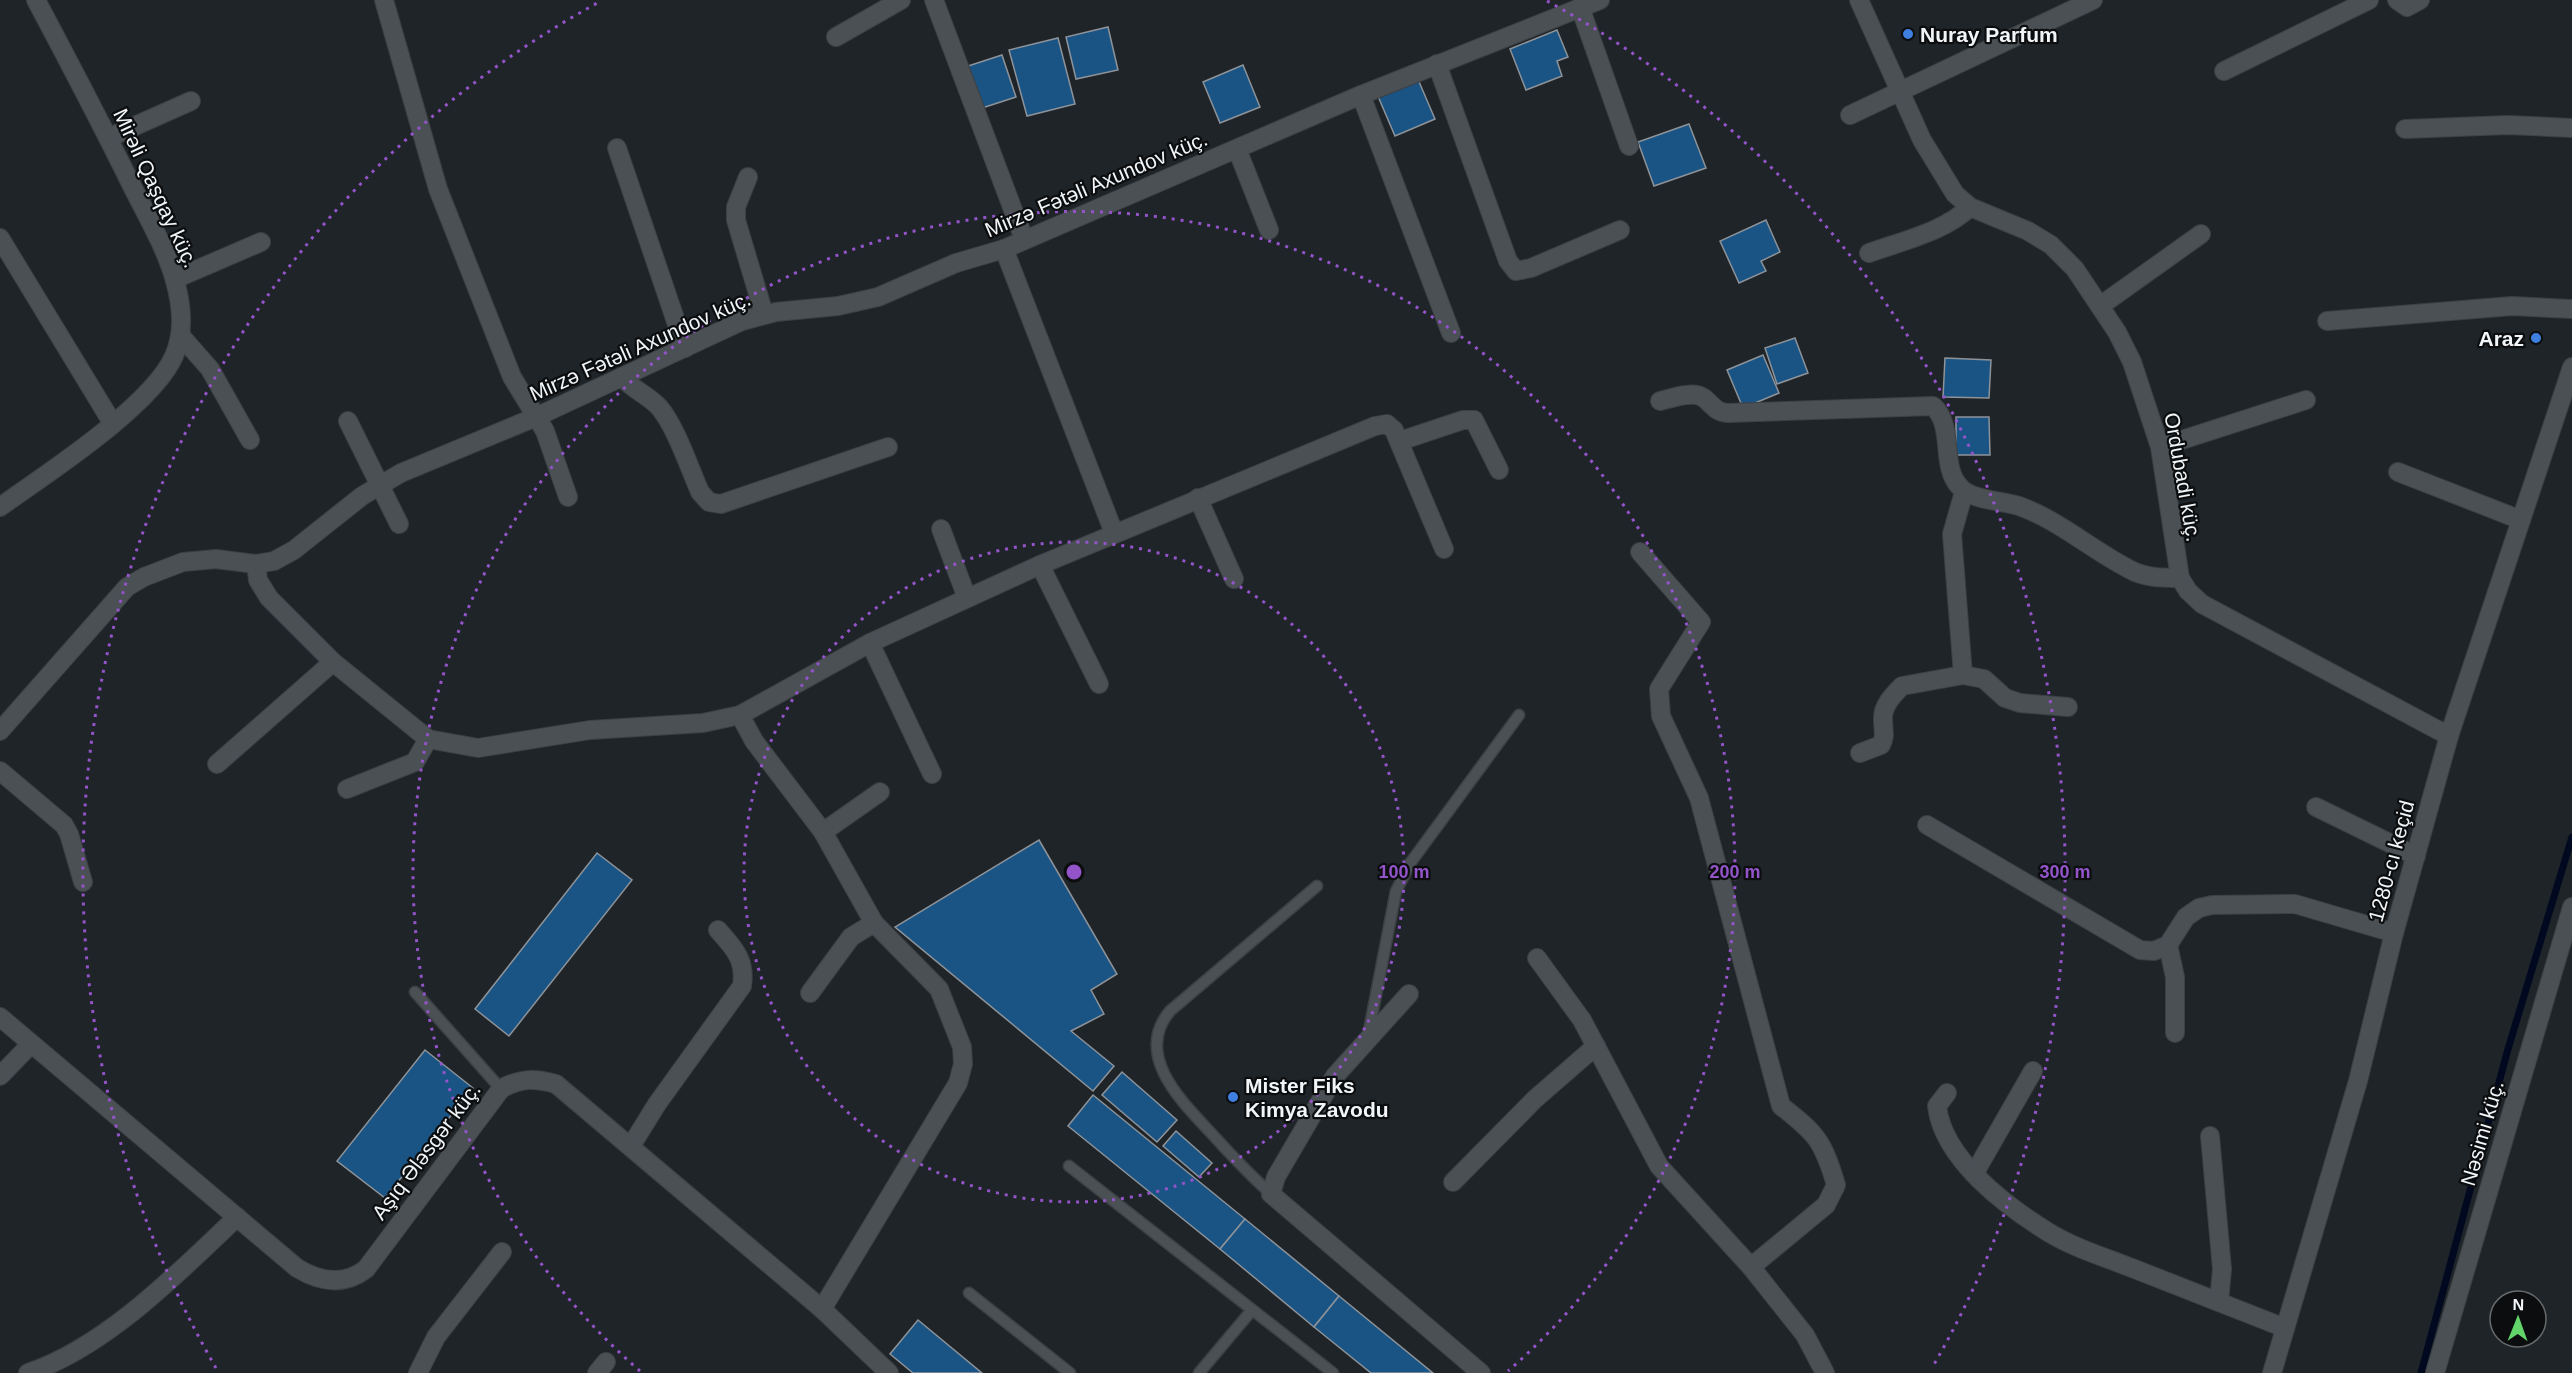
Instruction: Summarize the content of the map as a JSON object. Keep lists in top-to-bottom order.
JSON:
{
  "streets": {
    "street": [
      "Mirzə Fətəli Axundov küç.",
      "Mirəli Qaşqay küç.",
      "Ordubadi küç.",
      "1280-cı keçid",
      "Nəsimi küç.",
      "Aşıq Ələsgər küç."
    ]
  },
  "places": ["Nuray Parfum", "Araz", "Mister Fiks Kimya Zavodu"],
  "north": "top",
  "rings": ["100 m", "200 m", "300 m"]
}
